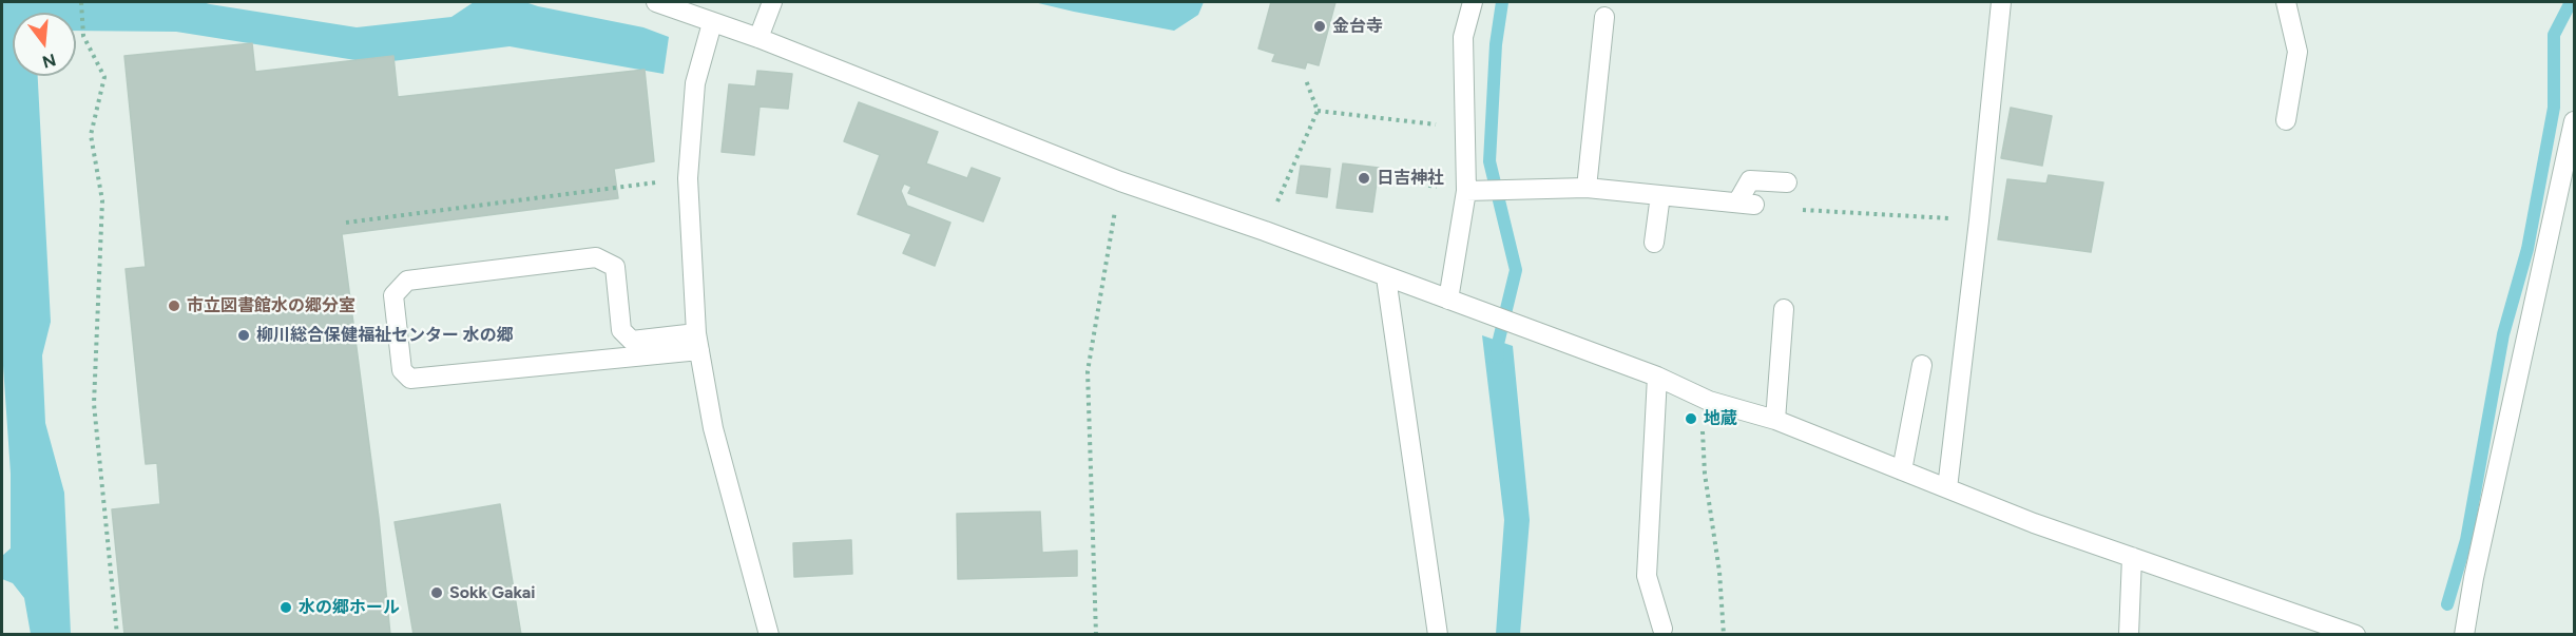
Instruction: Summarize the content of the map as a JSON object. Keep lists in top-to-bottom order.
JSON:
{
  "places": [
    "金台寺",
    "日吉神社",
    "市立図書館水の郷分室",
    "柳川総合保健福祉センター 水の郷",
    "地蔵",
    "Sokk Gakai",
    "水の郷ホール"
  ],
  "north": "bottom"
}
